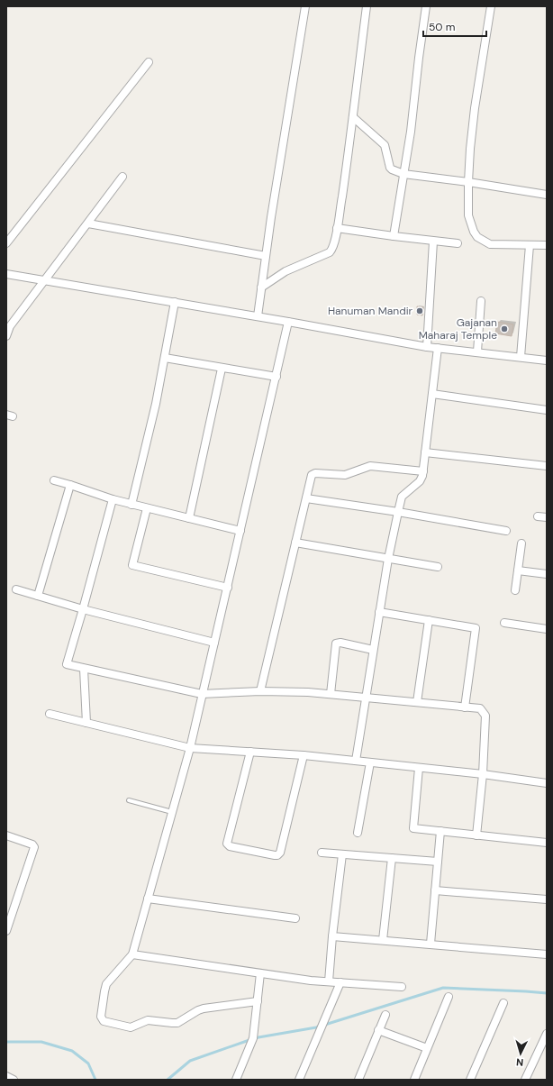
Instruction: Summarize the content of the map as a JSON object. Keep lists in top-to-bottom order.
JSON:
{
  "places": ["Hanuman Mandir", "Gajanan Maharaj Temple"],
  "scale_bar": "50 m",
  "north": "bottom"
}
